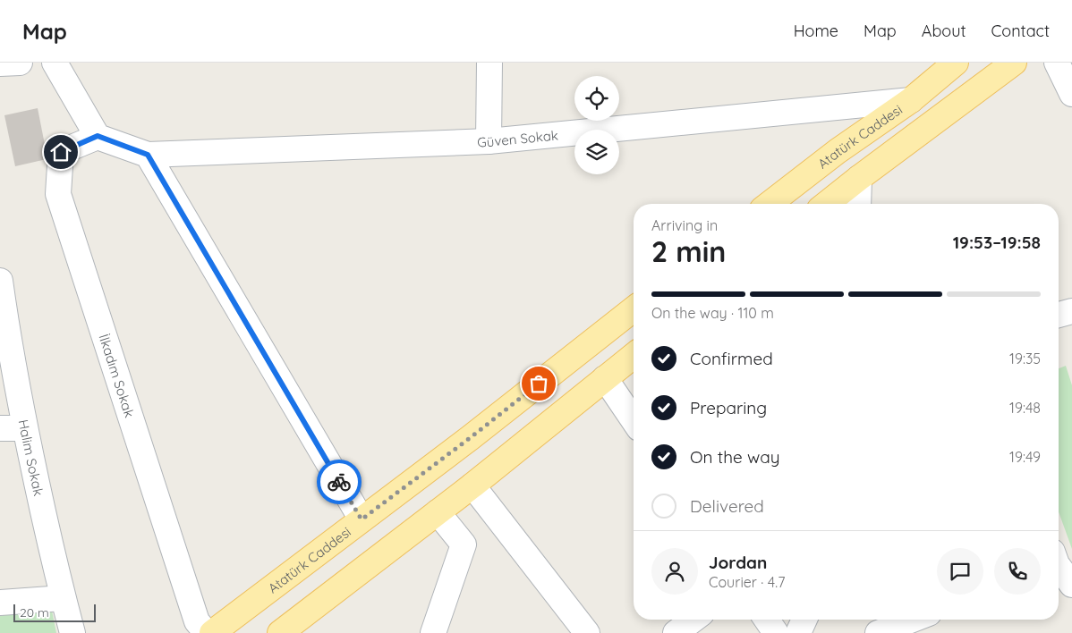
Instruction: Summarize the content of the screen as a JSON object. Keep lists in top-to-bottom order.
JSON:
{
  "streets": {
    "main road": ["Atatürk Caddesi"],
    "street": ["Güven Sokak", "İlkadım Sokak", "Halim Sokak"]
  },
  "crossings": [
    ["Atatürk Caddesi", "Güven Sokak"]
  ],
  "scale_bar": "20 m",
  "page": {
    "header": "Map",
    "nav": [
      "Home",
      "Map",
      "About",
      "Contact"
    ],
    "heading": ["2 min", "Arriving in", "19:53–19:58"],
    "panel": ["Jordan", "Courier · 4.7"],
    "bar": "On the way · 110 m",
    "list": [
      ["Confirmed", "19:35"],
      ["Preparing", "19:48"],
      ["On the way", "19:49"],
      "Delivered"
    ],
    "scale": "20 m"
  }
}
